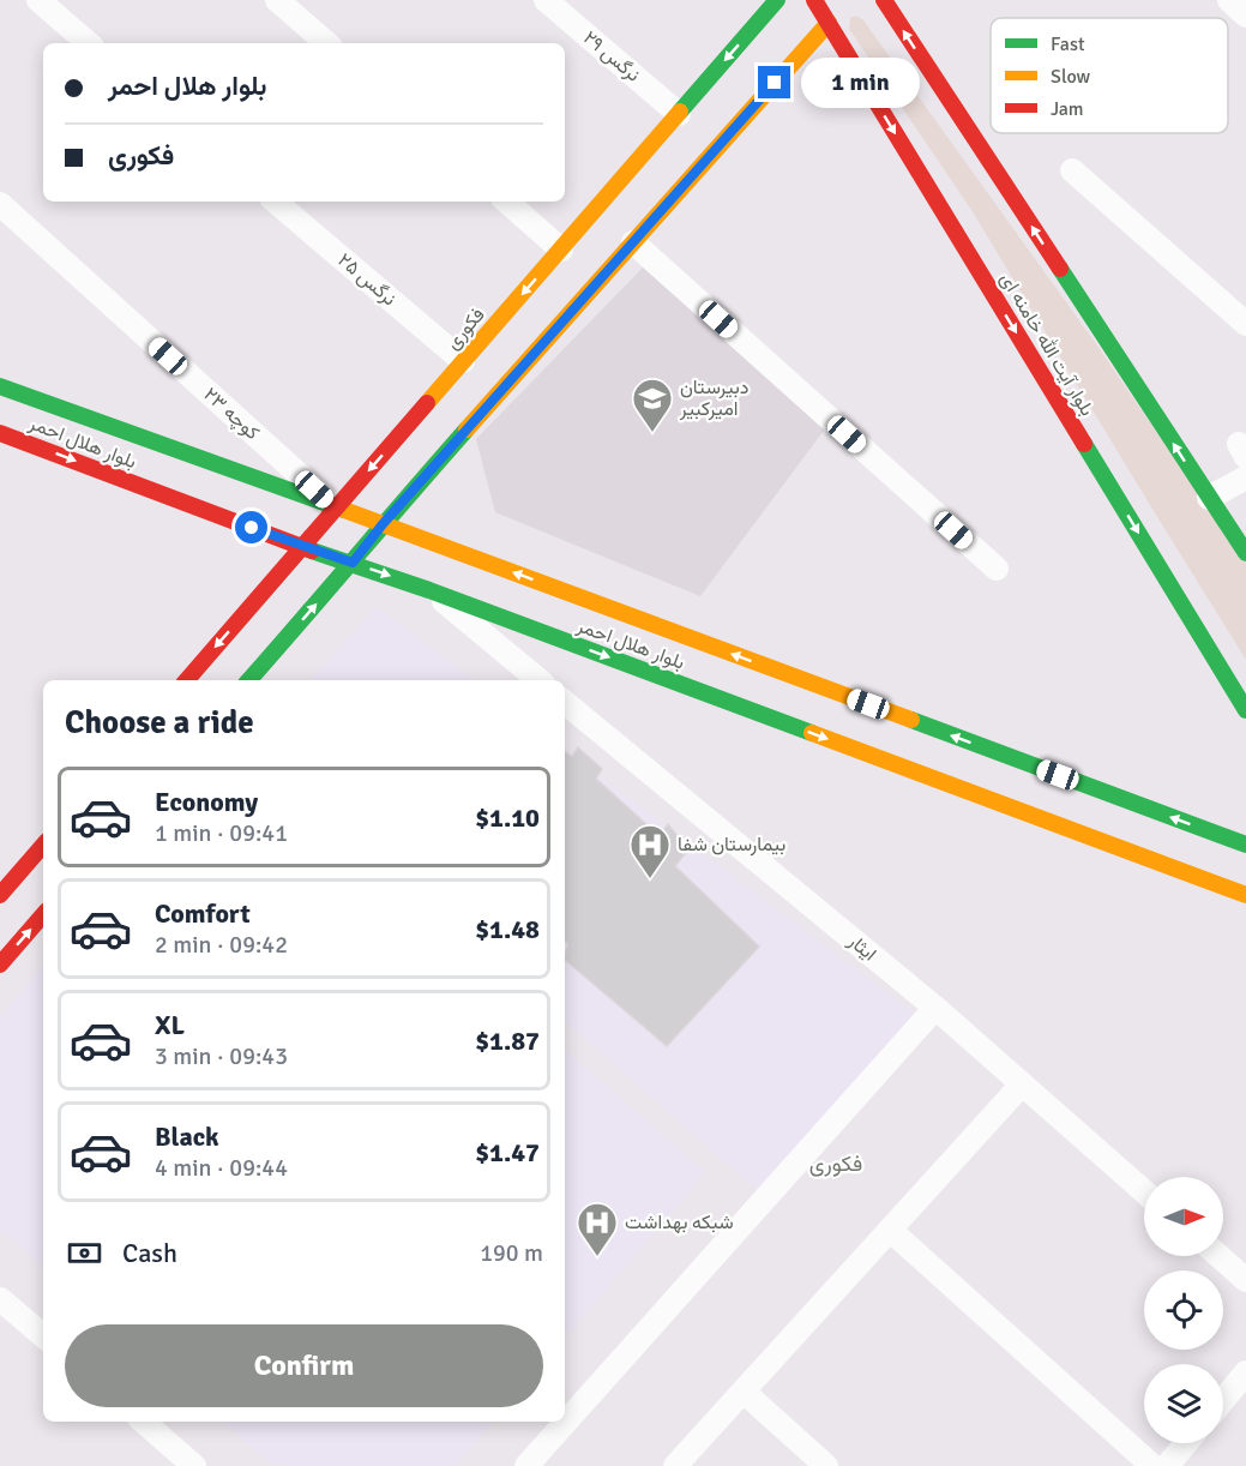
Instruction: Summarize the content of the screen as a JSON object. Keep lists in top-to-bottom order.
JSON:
{
  "streets": {
    "street": [
      "نرگس ۲۹",
      "نرگس ۲۵",
      "فکوری",
      "بلوار آیت الله خامنه ای",
      "کوچه ۲۳",
      "بلوار هلال احمر",
      "ایثار"
    ]
  },
  "crossings": [
    ["نرگس ۲۹", "فکوری"],
    ["نرگس ۲۵", "فکوری"],
    ["فکوری", "کوچه ۲۳"],
    ["فکوری", "بلوار هلال احمر"],
    ["کوچه ۲۳", "بلوار هلال احمر"]
  ],
  "districts": ["فکوری"],
  "places": {
    "school or university": ["دبیرستان امیرکبیر"],
    "hospital": ["بیمارستان شفا", "شبکه بهداشت"]
  },
  "legend": ["Fast", "Slow", "Jam"],
  "north": "right",
  "page": {
    "banner": ["بلوار هلال احمر", "فکوری"],
    "bubble": "1 min",
    "heading": "Choose a ride",
    "list": [
      {
        "name": "Economy",
        "note": "1 min · 09:41",
        "value": "$1.10"
      },
      {
        "name": "Comfort",
        "note": "2 min · 09:42",
        "value": "$1.48"
      },
      {
        "name": "XL",
        "note": "3 min · 09:43",
        "value": "$1.87"
      },
      {
        "name": "Black",
        "note": "4 min · 09:44",
        "value": "$1.47"
      }
    ],
    "pay": ["Cash", "190 m"],
    "buttons": "Confirm"
  }
}
